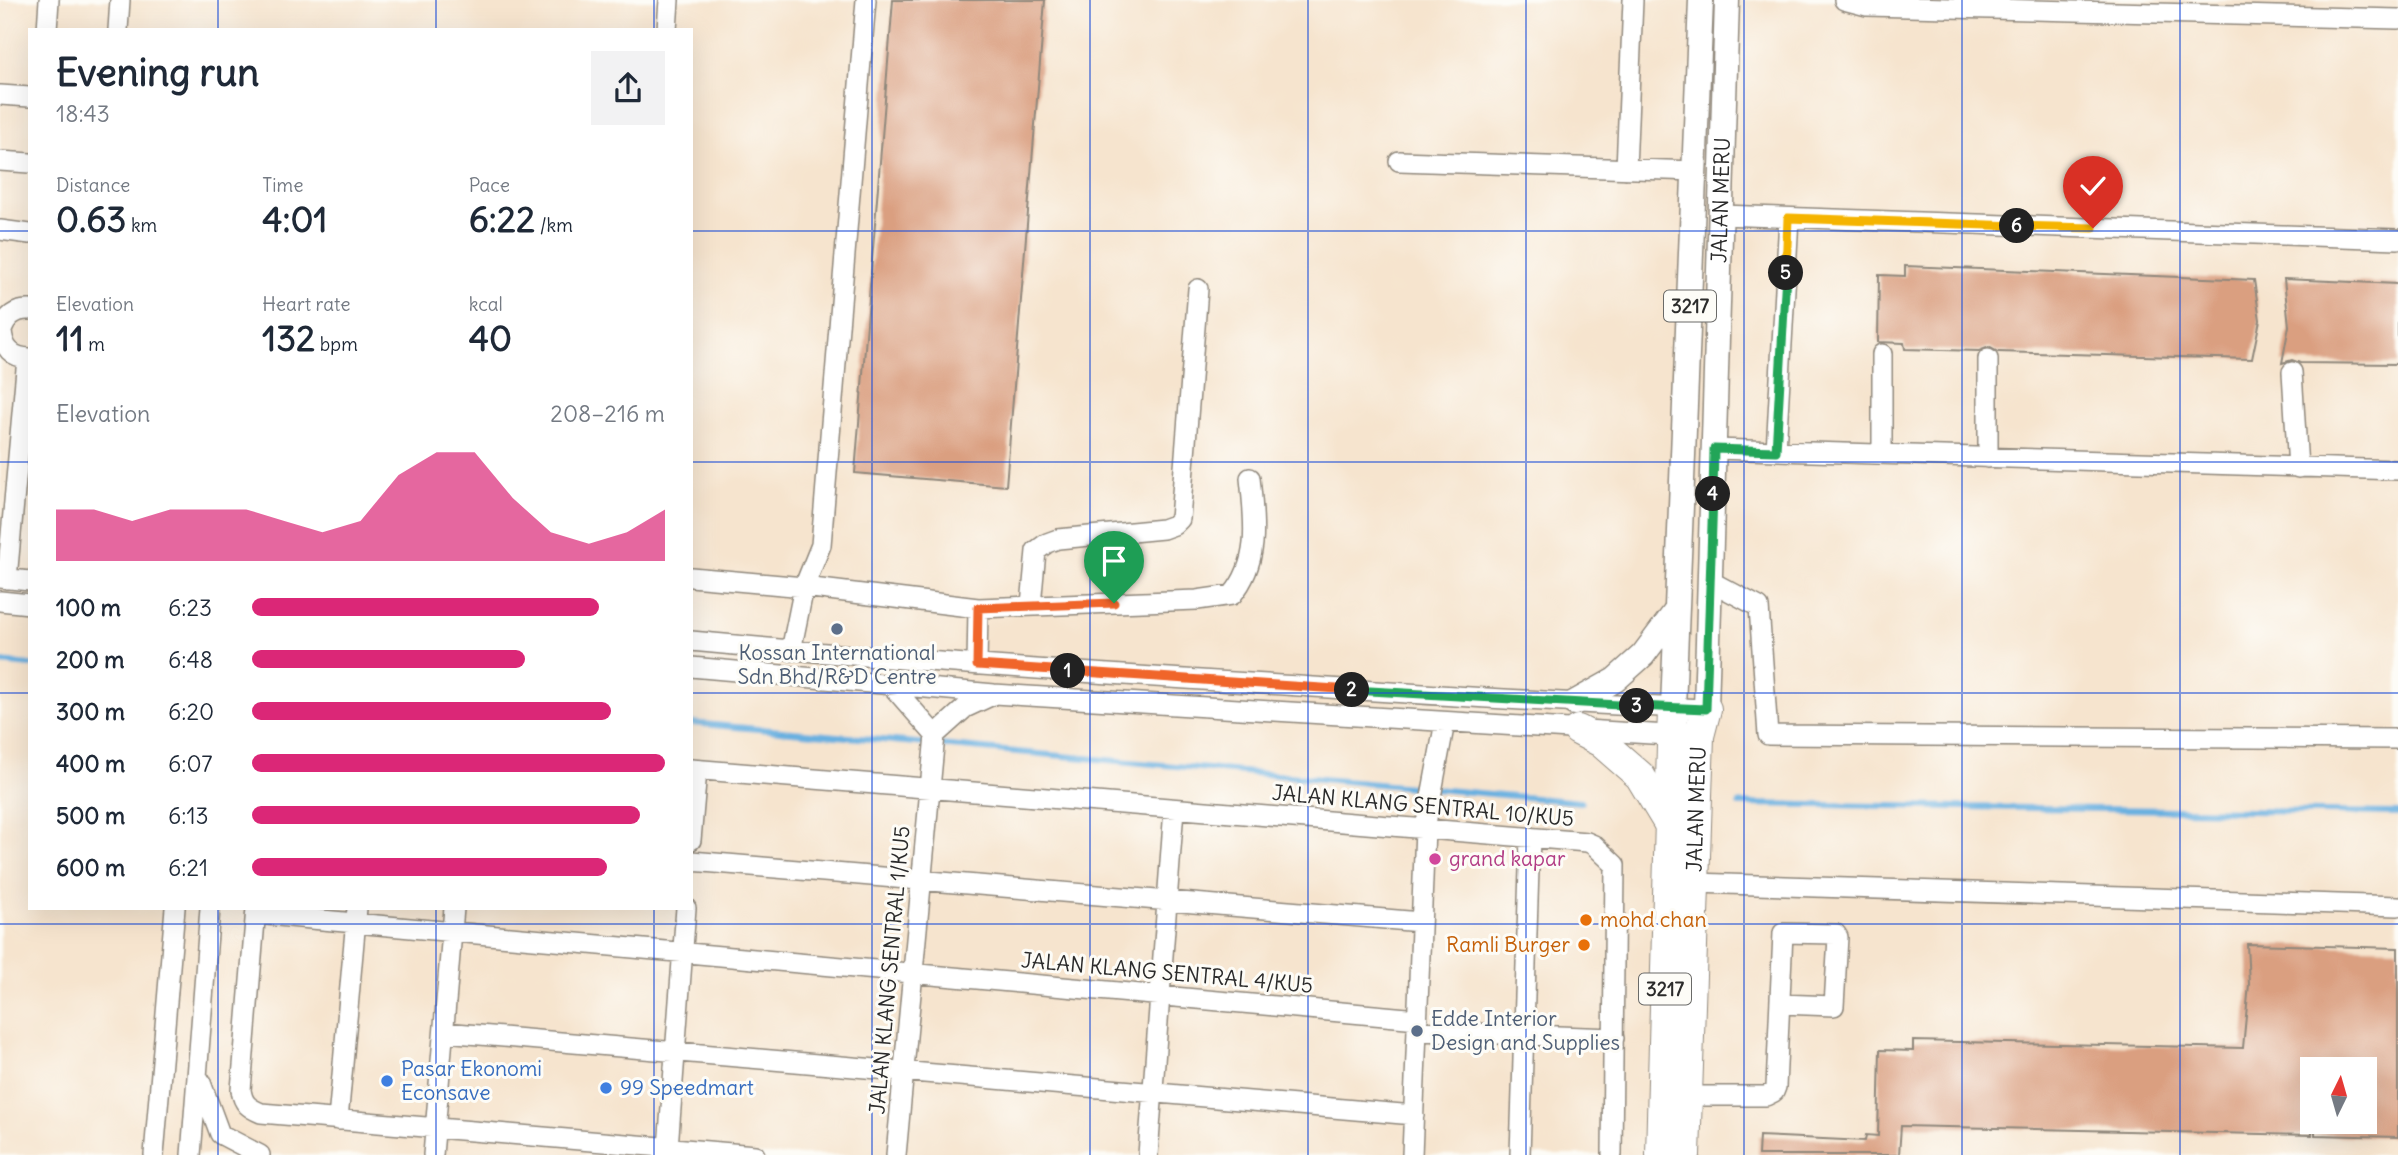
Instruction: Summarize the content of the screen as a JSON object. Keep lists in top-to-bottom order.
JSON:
{
  "streets": {
    "highway": ["JALAN MERU", "3217"],
    "street": ["JALAN KLANG SENTRAL 10/KU5", "JALAN KLANG SENTRAL 1/KU5", "JALAN KLANG SENTRAL 4/KU5"]
  },
  "crossings": [
    ["JALAN KLANG SENTRAL 10/KU5", "JALAN KLANG SENTRAL 1/KU5"],
    ["JALAN KLANG SENTRAL 10/KU5", "JALAN KLANG SENTRAL 4/KU5"],
    ["JALAN KLANG SENTRAL 1/KU5", "JALAN KLANG SENTRAL 4/KU5"]
  ],
  "places": [
    "Kossan International Sdn Bhd/R&D Centre",
    "grand kapar",
    "mohd chan",
    "Ramli Burger",
    "Edde Interior Design and Supplies",
    "Pasar Ekonomi Econsave",
    "99 Speedmart"
  ],
  "north": "top",
  "page": {
    "heading": ["Evening run", "18:43"],
    "stats": [
      ["Distance", "0.63 km"],
      ["Time", "4:01"],
      ["Pace", "6:22 /km"],
      ["Elevation", "11 m"],
      ["Heart rate", "132 bpm"],
      ["kcal", "40"]
    ],
    "pins": [
      "6",
      "5",
      "4",
      "1",
      "2",
      "3"
    ],
    "chart": ["Elevation", "208–216 m"],
    "list": [
      {
        "name": "100 m",
        "note": "6:23"
      },
      {
        "name": "200 m",
        "note": "6:48"
      },
      {
        "name": "300 m",
        "note": "6:20"
      },
      {
        "name": "400 m",
        "note": "6:07"
      },
      {
        "name": "500 m",
        "note": "6:13"
      },
      {
        "name": "600 m",
        "note": "6:21"
      }
    ]
  }
}
